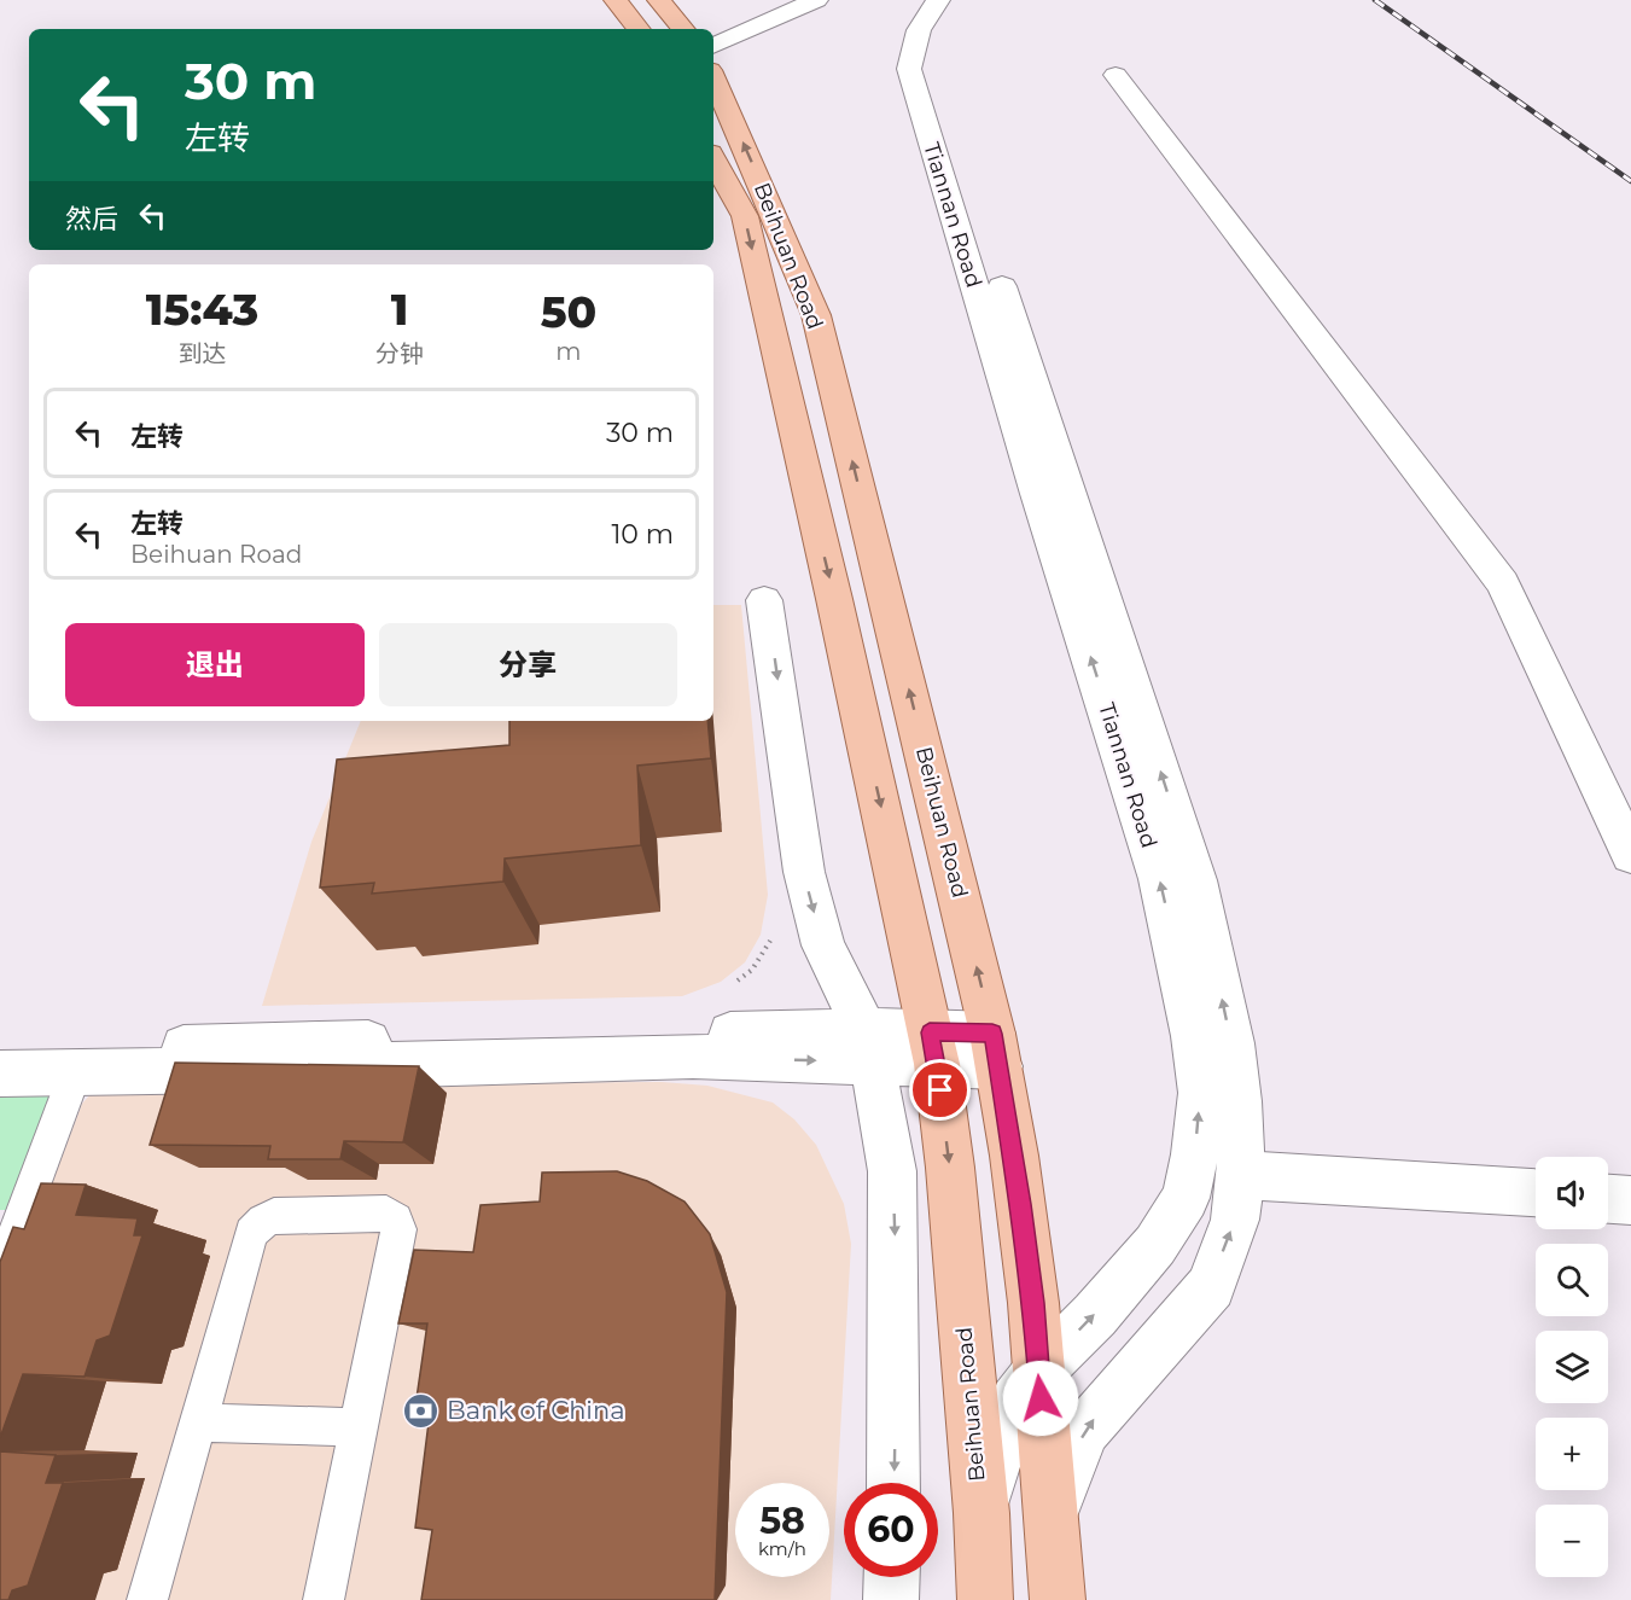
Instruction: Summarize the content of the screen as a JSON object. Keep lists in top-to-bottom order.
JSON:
{
  "streets": {
    "main road": ["Tiannan Road", "Beihuan Road"]
  },
  "crossings": [
    ["Tiannan Road", "Beihuan Road"]
  ],
  "one_way": ["Tiannan Road"],
  "places": {
    "bank": ["Bank of China"]
  },
  "page": {
    "turn": ["30 m", "左转"],
    "then": "然后",
    "eta": [
      "15:43",
      "到达",
      "1",
      "分钟",
      "50",
      "m"
    ],
    "list": [
      {
        "name": "左转",
        "value": "30 m"
      },
      {
        "name": "左转",
        "note": "Beihuan Road",
        "value": "10 m"
      }
    ],
    "buttons": ["退出", "分享"],
    "map_buttons": ["+", "−"],
    "speed": "58 km/h",
    "limit": "60"
  }
}
